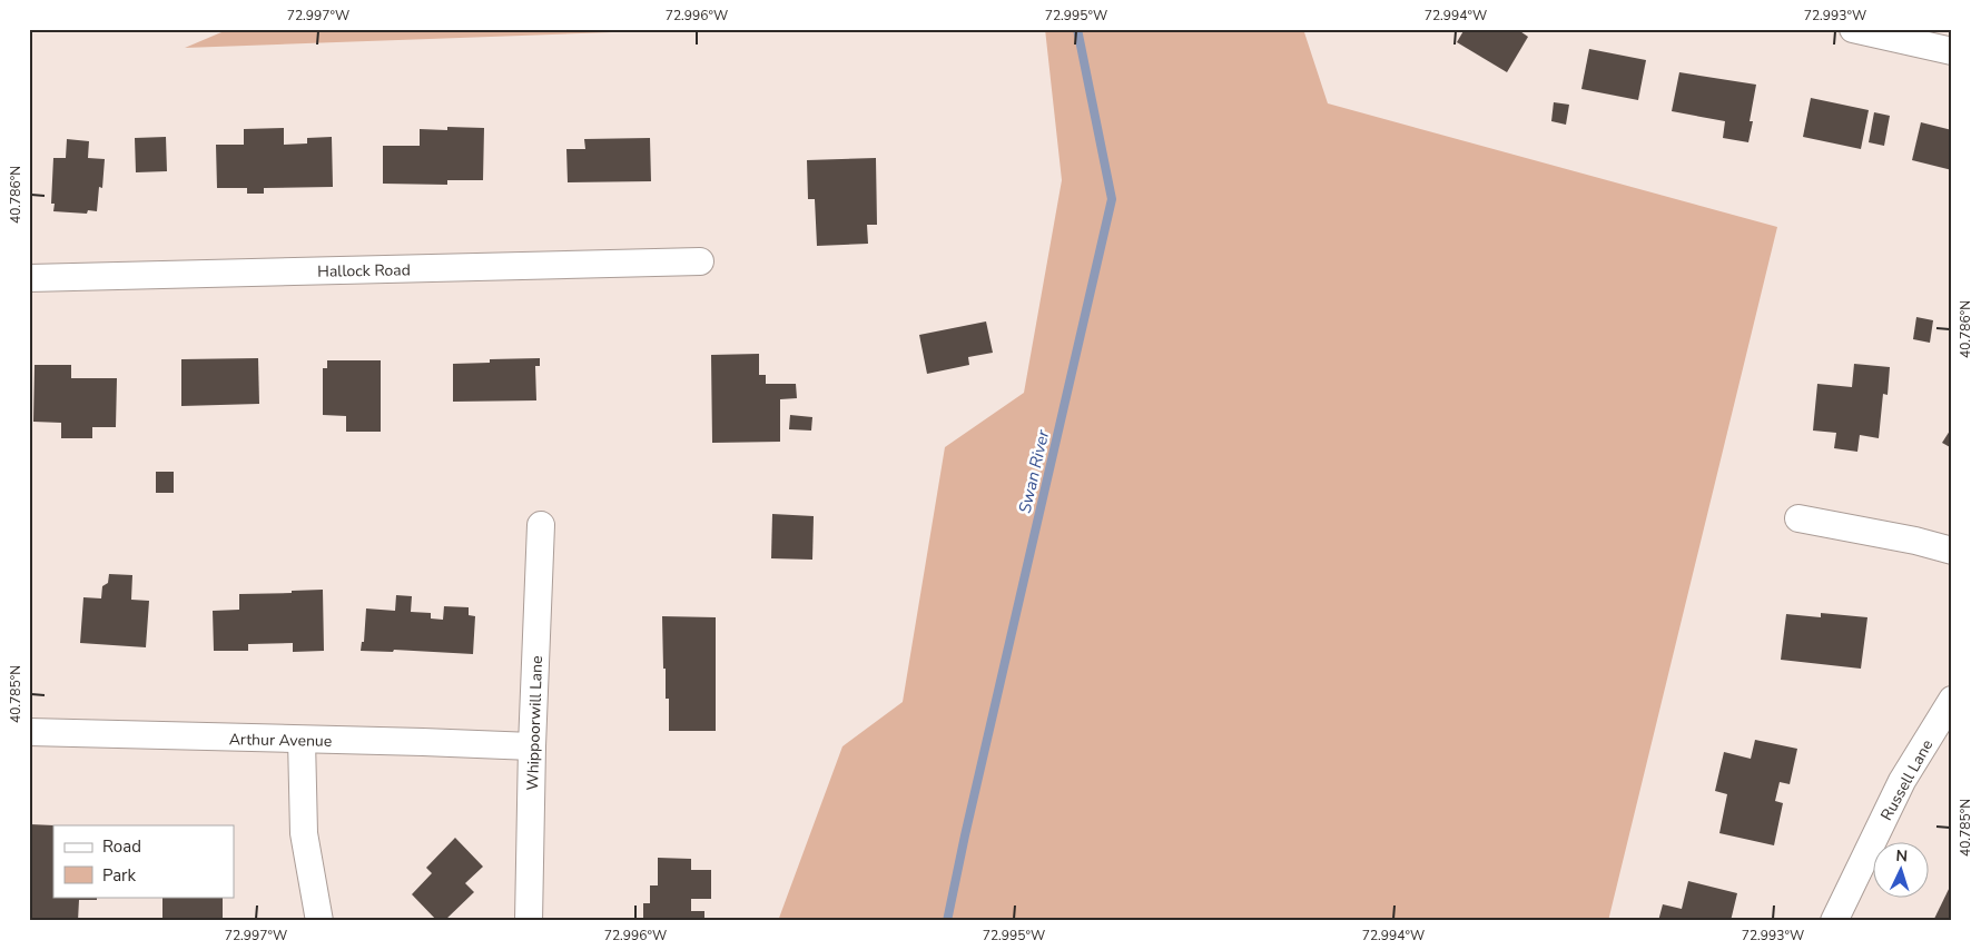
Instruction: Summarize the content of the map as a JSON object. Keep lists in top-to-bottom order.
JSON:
{
  "streets": {
    "street": [
      "Hallock Road",
      "Whippoorwill Lane",
      "Arthur Avenue",
      "Russell Lane"
    ]
  },
  "crossings": [
    ["Whippoorwill Lane", "Arthur Avenue"]
  ],
  "water": ["Swan River"],
  "legend": ["Road", "Park"],
  "north": "top",
  "coordinates": [
    "72.997°W",
    "72.996°W",
    "72.995°W",
    "72.994°W",
    "72.993°W",
    "40.786°N",
    "40.785°N"
  ]
}
